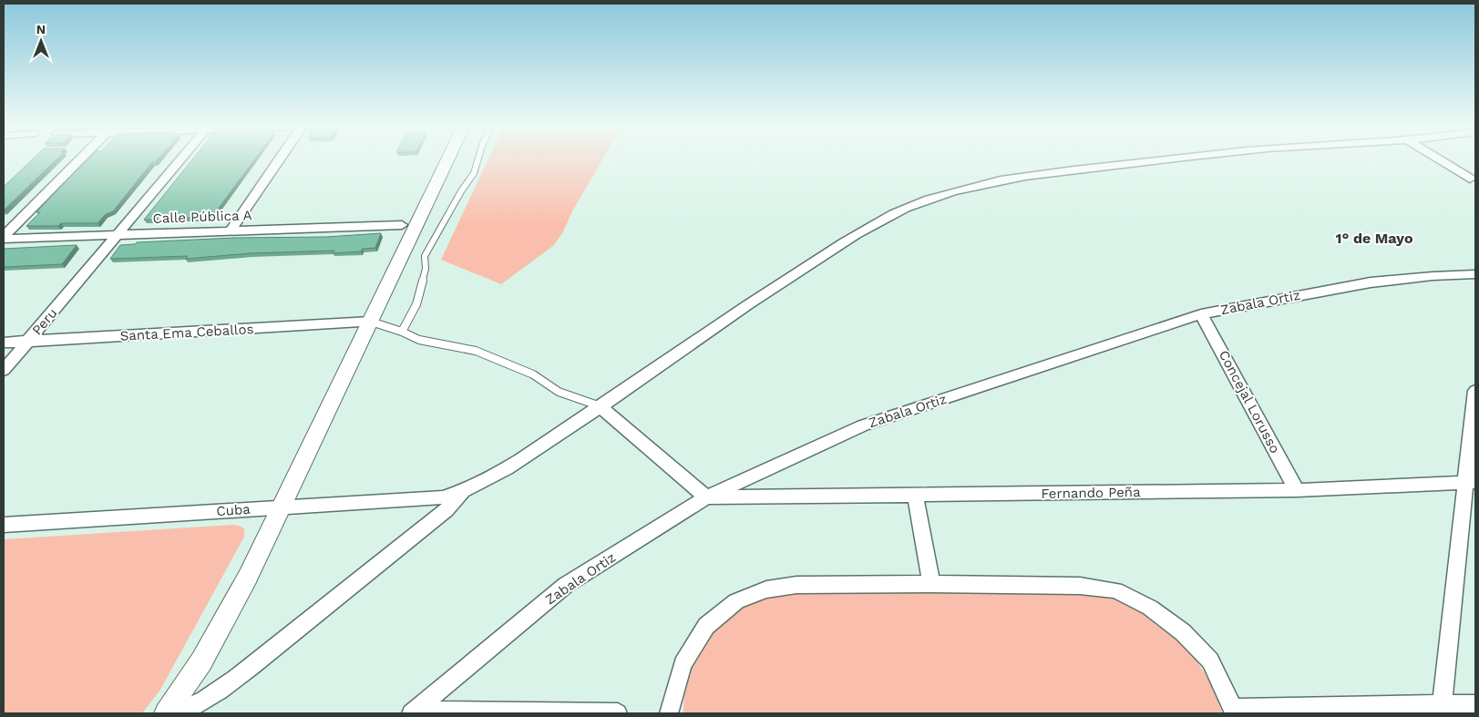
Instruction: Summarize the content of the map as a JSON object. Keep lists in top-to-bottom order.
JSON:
{
  "streets": {
    "street": [
      "Calle Pública A",
      "Zabala Ortiz",
      "Peru",
      "Santa Ema Ceballos",
      "Concejal Lorusso",
      "Fernando Peña",
      "Cuba"
    ]
  },
  "crossings": [
    ["Calle Pública A", "Peru"],
    ["Zabala Ortiz", "Concejal Lorusso"],
    ["Zabala Ortiz", "Fernando Peña"],
    ["Peru", "Santa Ema Ceballos"],
    ["Concejal Lorusso", "Fernando Peña"]
  ],
  "districts": ["1° de Mayo"],
  "north": "top"
}
